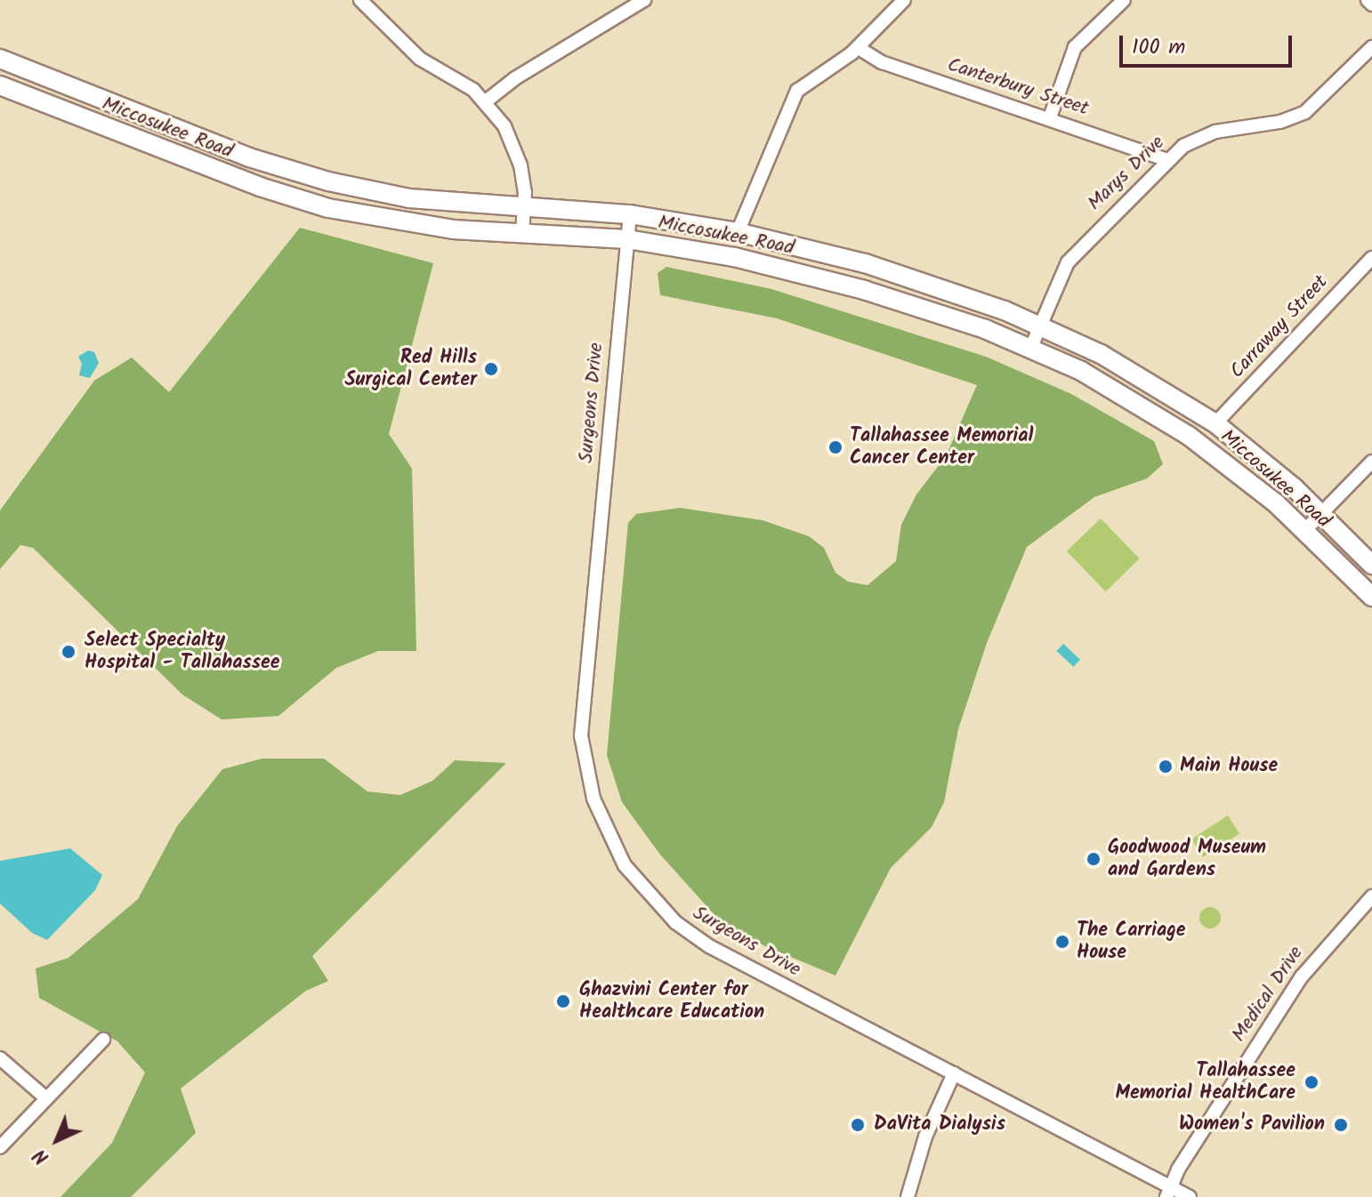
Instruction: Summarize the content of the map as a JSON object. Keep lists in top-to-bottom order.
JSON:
{
  "streets": {
    "street": [
      "Canterbury Street",
      "Miccosukee Road",
      "Marys Drive",
      "Carraway Street",
      "Surgeons Drive",
      "Medical Drive"
    ]
  },
  "crossings": [
    ["Canterbury Street", "Marys Drive"],
    ["Miccosukee Road", "Marys Drive"],
    ["Miccosukee Road", "Carraway Street"],
    ["Miccosukee Road", "Surgeons Drive"],
    ["Surgeons Drive", "Medical Drive"]
  ],
  "places": [
    "Red Hills Surgical Center",
    "Tallahassee Memorial Cancer Center",
    "Select Specialty Hospital - Tallahassee",
    "Main House",
    "Goodwood Museum and Gardens",
    "The Carriage House",
    "Ghazvini Center for Healthcare Education",
    "Tallahassee Memorial HealthCare",
    "DaVita Dialysis",
    "Women's Pavilion"
  ],
  "scale_bar": "100 m",
  "north": "bottom left"
}
